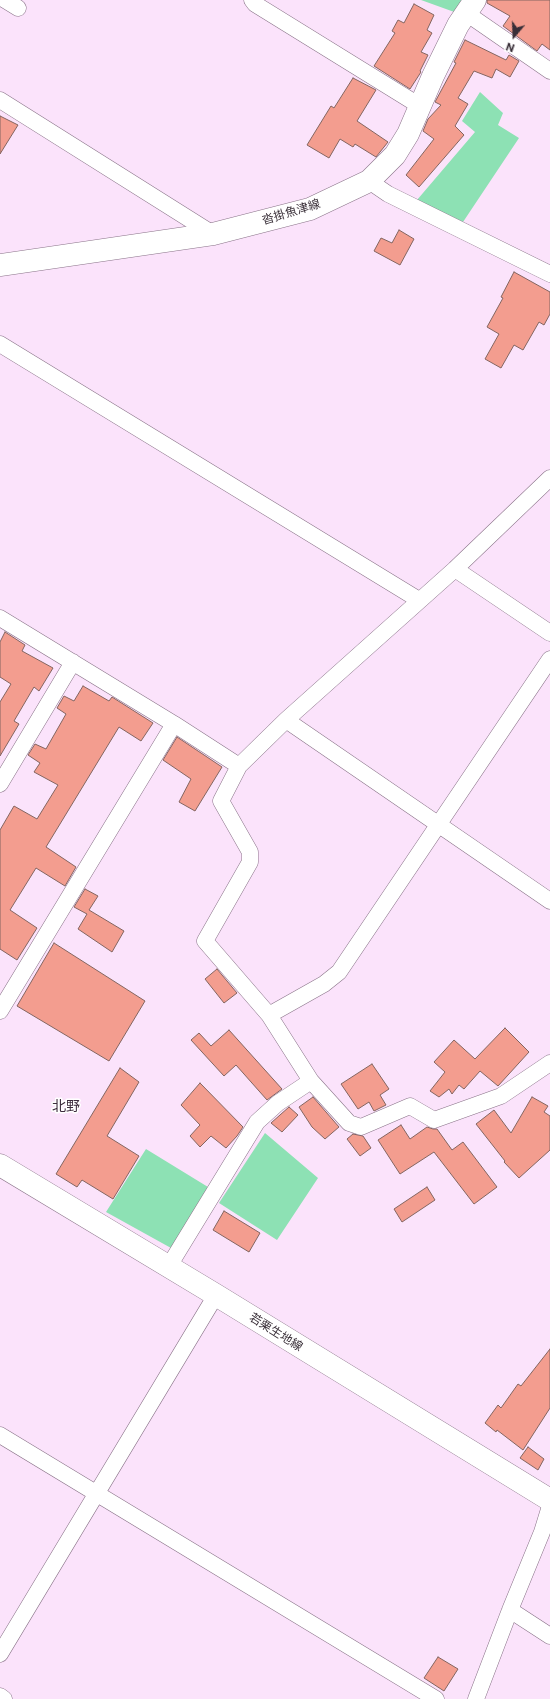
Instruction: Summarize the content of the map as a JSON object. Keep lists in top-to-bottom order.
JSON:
{
  "streets": {
    "main road": ["沓掛魚津線", "若栗生地線"]
  },
  "districts": ["北野"],
  "north": "bottom"
}
